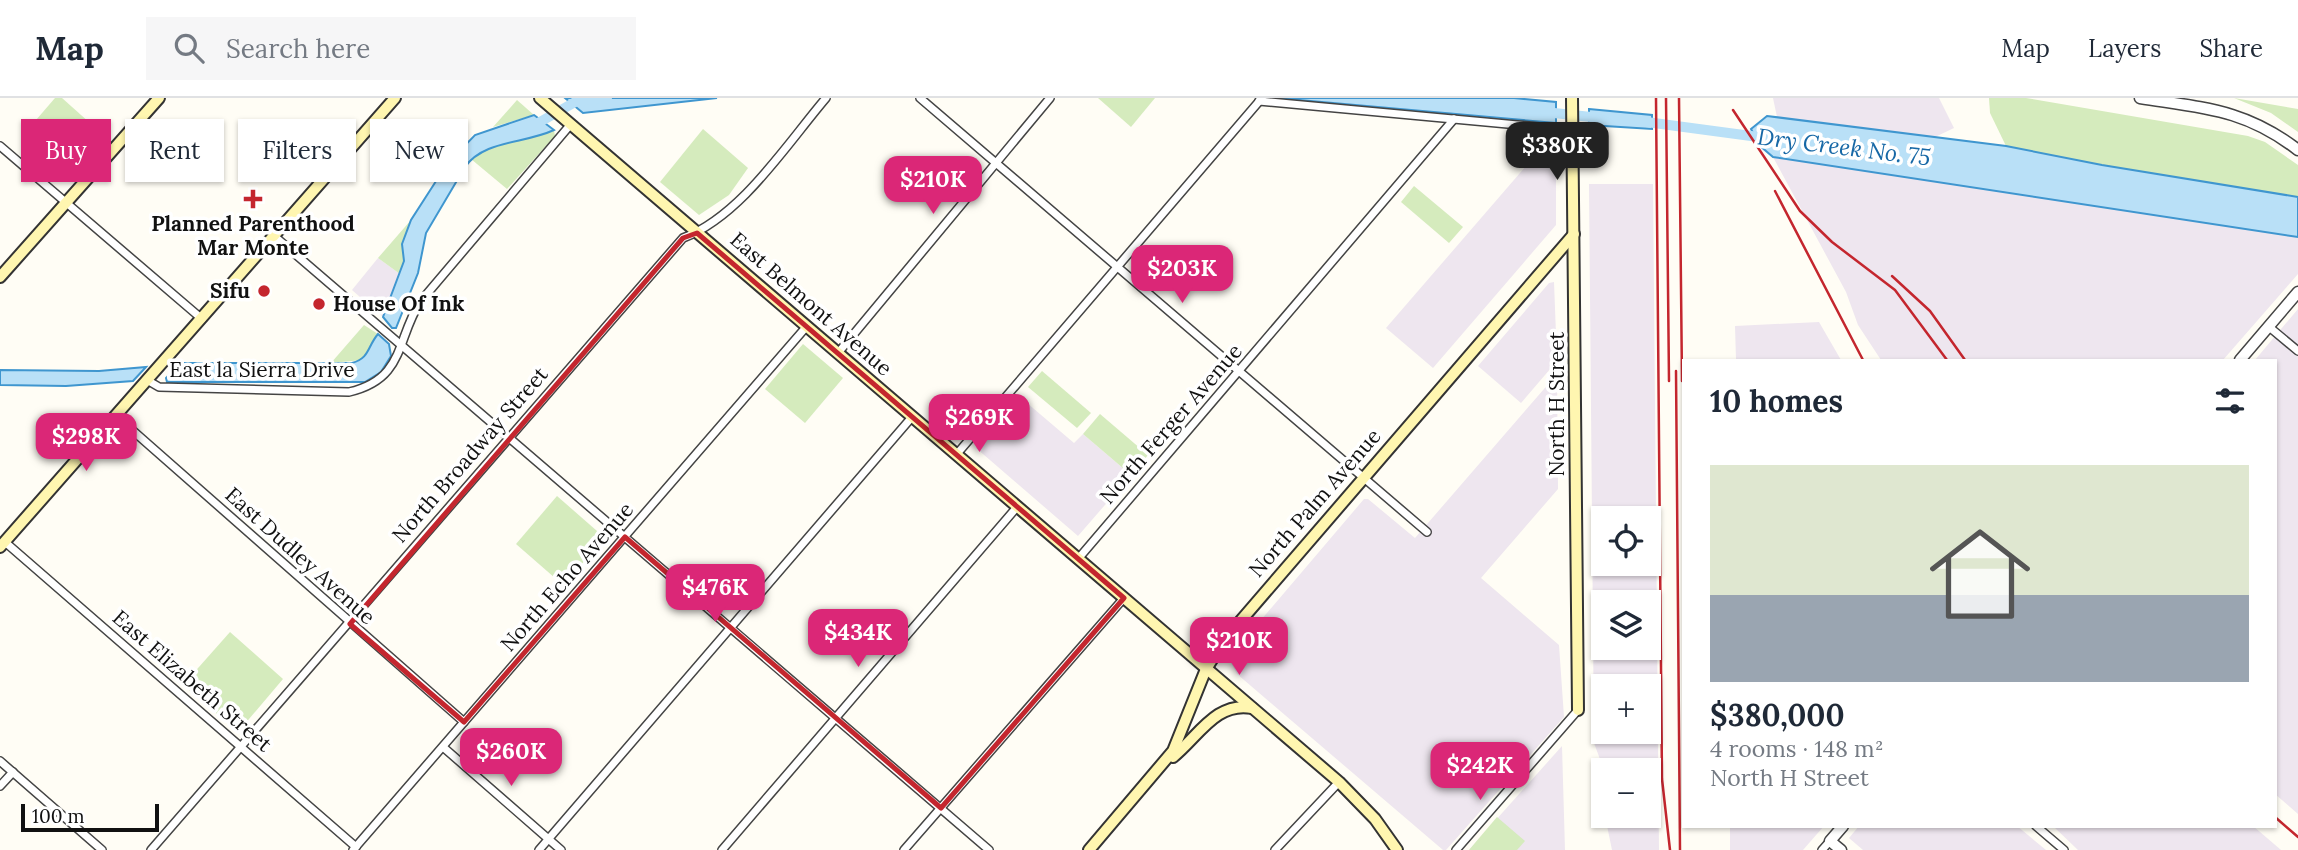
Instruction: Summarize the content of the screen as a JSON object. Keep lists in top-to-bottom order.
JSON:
{
  "streets": {
    "main road": ["East Belmont Avenue", "North H Street", "North Palm Avenue"],
    "street": [
      "East la Sierra Drive",
      "North Ferger Avenue",
      "North Broadway Street",
      "East Dudley Avenue",
      "North Echo Avenue",
      "East Elizabeth Street"
    ]
  },
  "crossings": [
    ["East Belmont Avenue", "East la Sierra Drive"],
    ["East Belmont Avenue", "North Ferger Avenue"],
    ["East Belmont Avenue", "North Broadway Street"],
    ["East Belmont Avenue", "North Palm Avenue"],
    ["East Belmont Avenue", "North Echo Avenue"],
    ["North H Street", "North Palm Avenue"],
    ["North Broadway Street", "East Dudley Avenue"],
    ["North Broadway Street", "East Elizabeth Street"],
    ["East Dudley Avenue", "North Echo Avenue"],
    ["North Echo Avenue", "East Elizabeth Street"]
  ],
  "water": ["Dry Creek No. 75"],
  "places": {
    "health": ["Planned Parenthood Mar Monte"],
    "other": ["Sifu", "House Of Ink"]
  },
  "scale_bar": "100 m",
  "page": {
    "header": "Map",
    "search": "Search here",
    "nav": ["Map", "Layers", "Share"],
    "chip": [
      "Buy",
      "Rent",
      "Filters",
      "New"
    ],
    "price": [
      "$380K",
      "$210K",
      "$203K",
      "$269K",
      "$298K",
      "$476K",
      "$434K",
      "$210K",
      "$260K",
      "$242K"
    ],
    "heading": "10 homes",
    "list": [
      {
        "name": "$380,000",
        "note": "4 rooms · 148 m² · North H Street"
      }
    ],
    "map_buttons": ["+", "−"],
    "scale": "100 m"
  }
}
